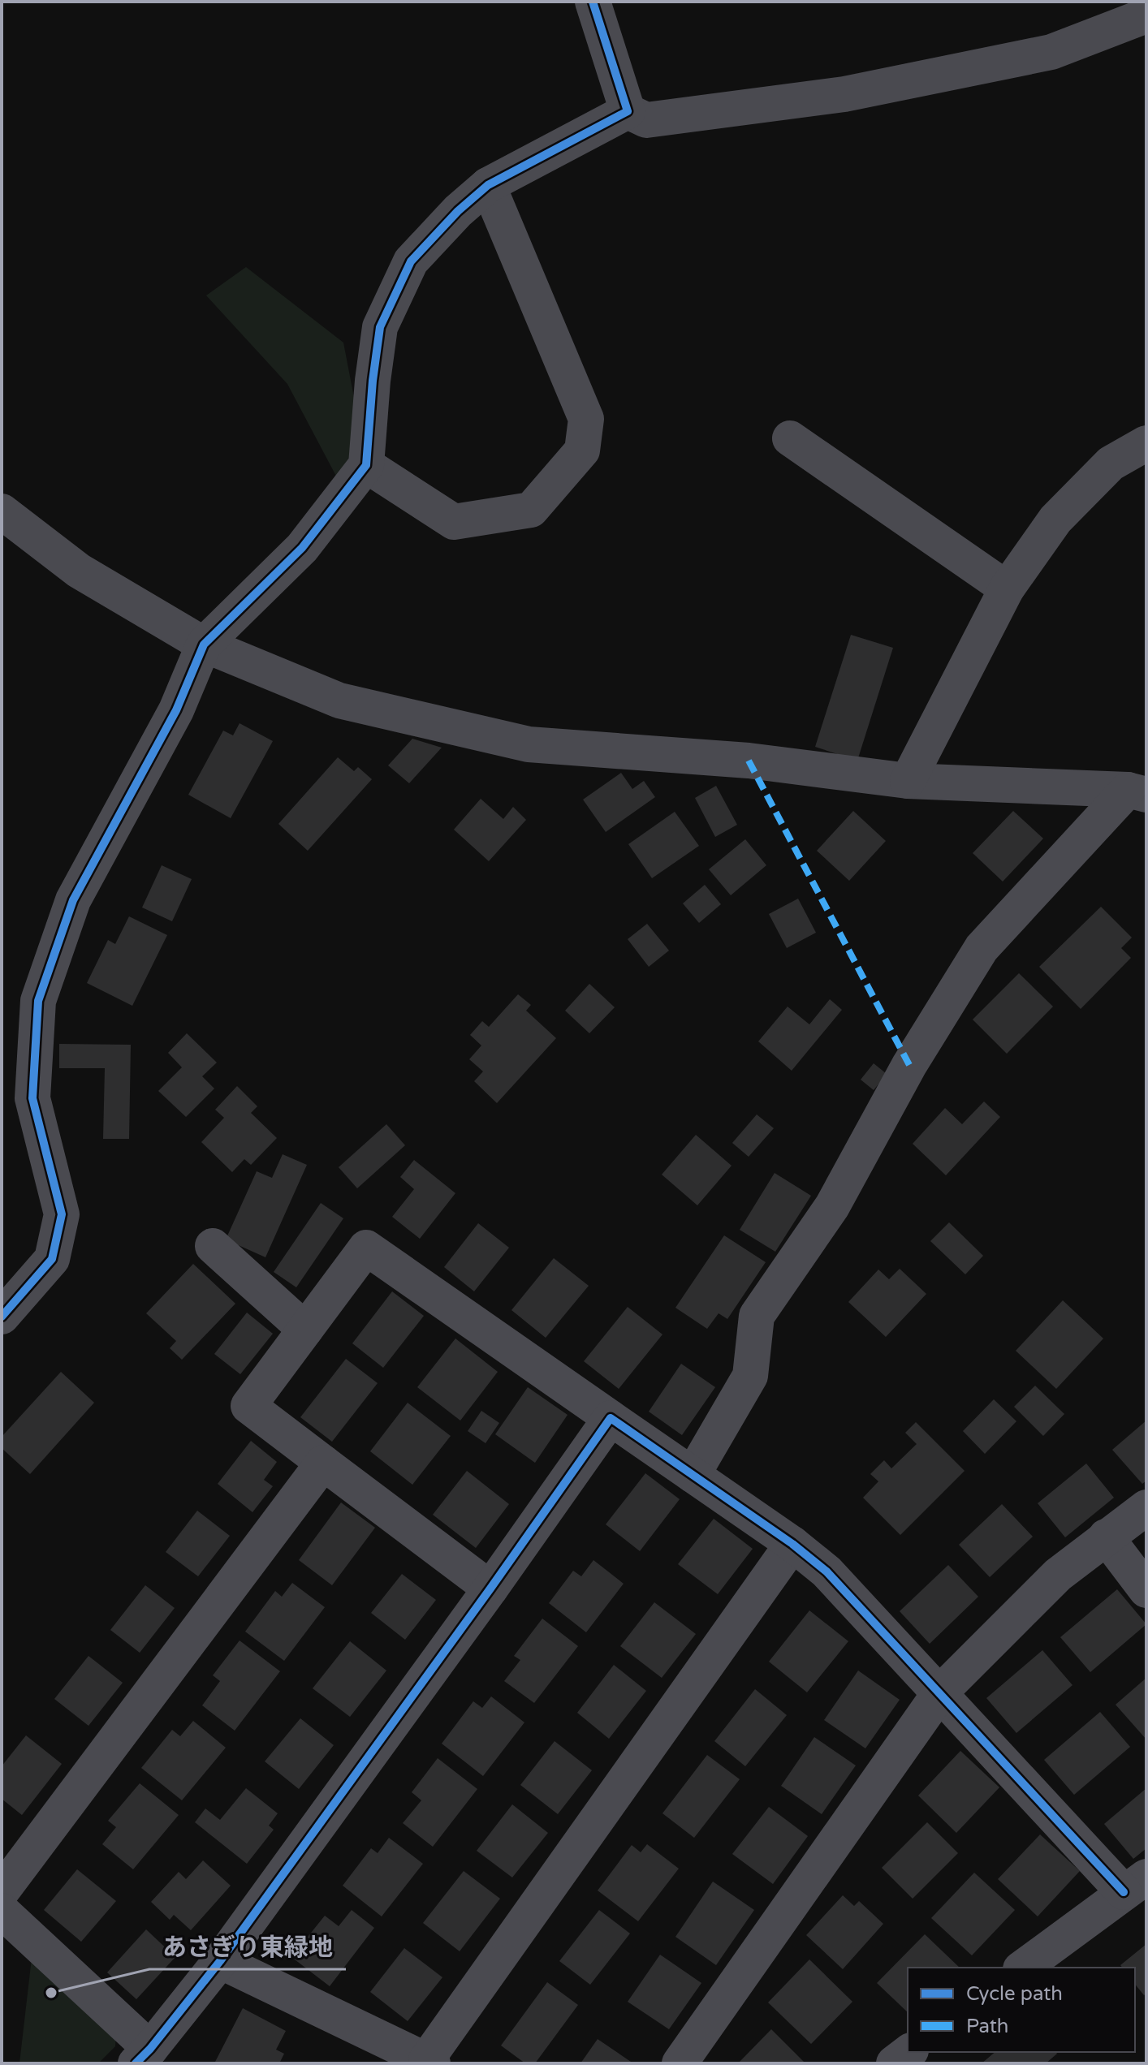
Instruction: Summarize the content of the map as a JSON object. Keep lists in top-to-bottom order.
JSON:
{
  "places": ["あさぎり東緑地"],
  "legend": ["Cycle path", "Path"]
}
